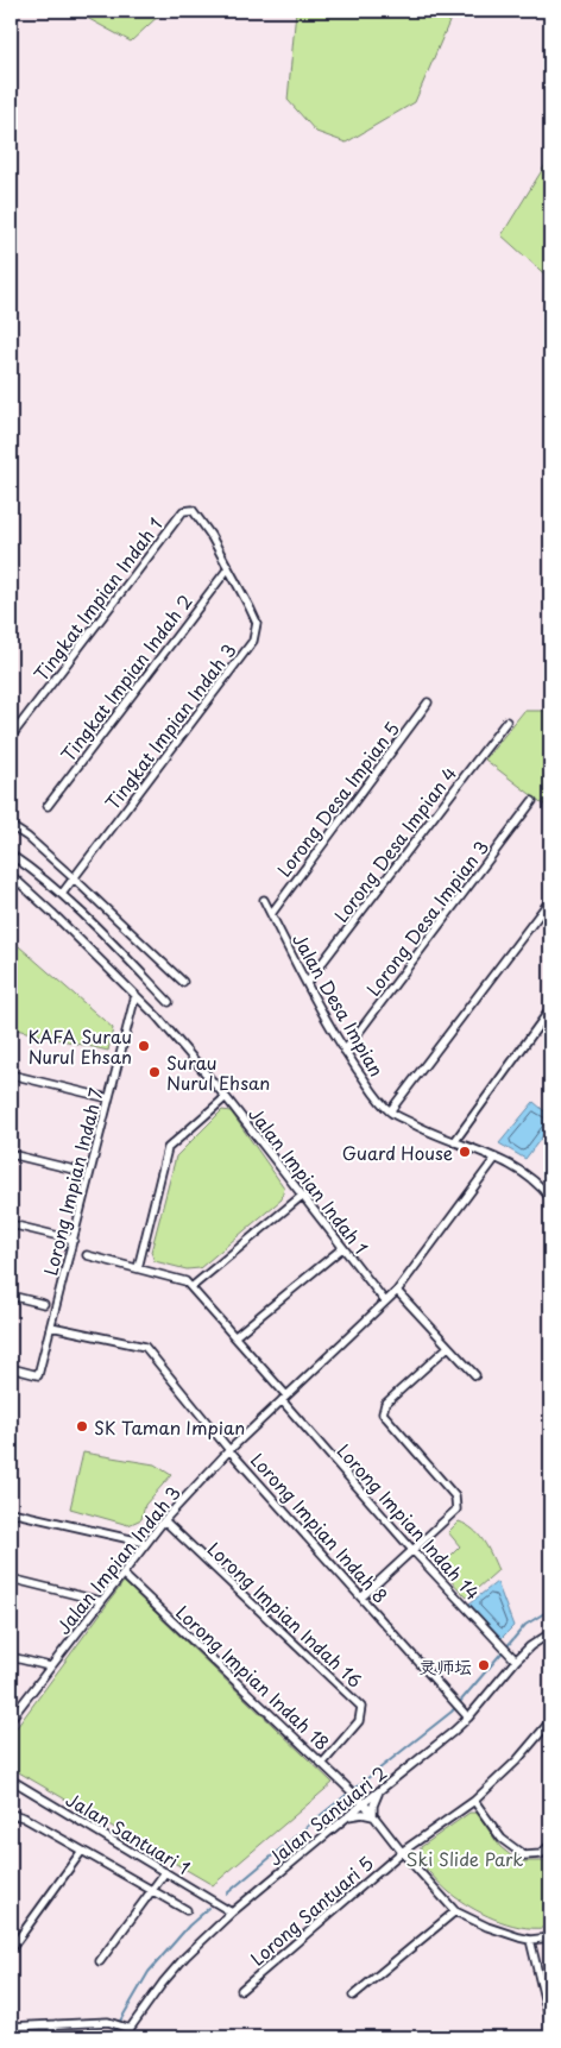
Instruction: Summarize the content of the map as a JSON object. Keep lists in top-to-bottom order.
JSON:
{
  "streets": {
    "street": [
      "Tingkat Impian Indah 1",
      "Tingkat Impian Indah 2",
      "Tingkat Impian Indah 3",
      "Lorong Desa Impian 5",
      "Lorong Desa Impian 4",
      "Lorong Desa Impian 3",
      "Jalan Desa Impian",
      "Jalan Impian Indah 1",
      "Lorong Impian Indah 7",
      "Lorong Impian Indah 14",
      "Lorong Impian Indah 8",
      "Jalan Impian Indah 3",
      "Lorong Impian Indah 16",
      "Lorong Impian Indah 18",
      "Jalan Santuari 2",
      "Jalan Santuari 1",
      "Lorong Santuari 5"
    ]
  },
  "crossings": [
    ["Tingkat Impian Indah 1", "Tingkat Impian Indah 3"],
    ["Tingkat Impian Indah 2", "Tingkat Impian Indah 3"],
    ["Lorong Desa Impian 5", "Jalan Desa Impian"],
    ["Lorong Desa Impian 4", "Jalan Desa Impian"],
    ["Lorong Desa Impian 3", "Jalan Desa Impian"],
    ["Jalan Desa Impian", "Jalan Impian Indah 3"],
    ["Jalan Impian Indah 1", "Lorong Impian Indah 7"],
    ["Jalan Impian Indah 1", "Jalan Impian Indah 3"],
    ["Lorong Impian Indah 7", "Lorong Impian Indah 8"],
    ["Lorong Impian Indah 14", "Jalan Impian Indah 3"],
    ["Lorong Impian Indah 14", "Jalan Santuari 2"],
    ["Lorong Impian Indah 8", "Jalan Impian Indah 3"],
    ["Lorong Impian Indah 8", "Jalan Santuari 2"],
    ["Jalan Impian Indah 3", "Lorong Impian Indah 16"],
    ["Jalan Impian Indah 3", "Lorong Impian Indah 18"],
    ["Lorong Impian Indah 16", "Lorong Impian Indah 18"],
    ["Lorong Impian Indah 18", "Jalan Santuari 2"],
    ["Lorong Impian Indah 18", "Lorong Santuari 5"],
    ["Jalan Santuari 2", "Jalan Santuari 1"]
  ],
  "parks": ["Ski Slide Park"],
  "places": [
    "KAFA Surau Nurul Ehsan",
    "Surau Nurul Ehsan",
    "Guard House",
    "SK Taman Impian",
    "灵师坛"
  ]
}
